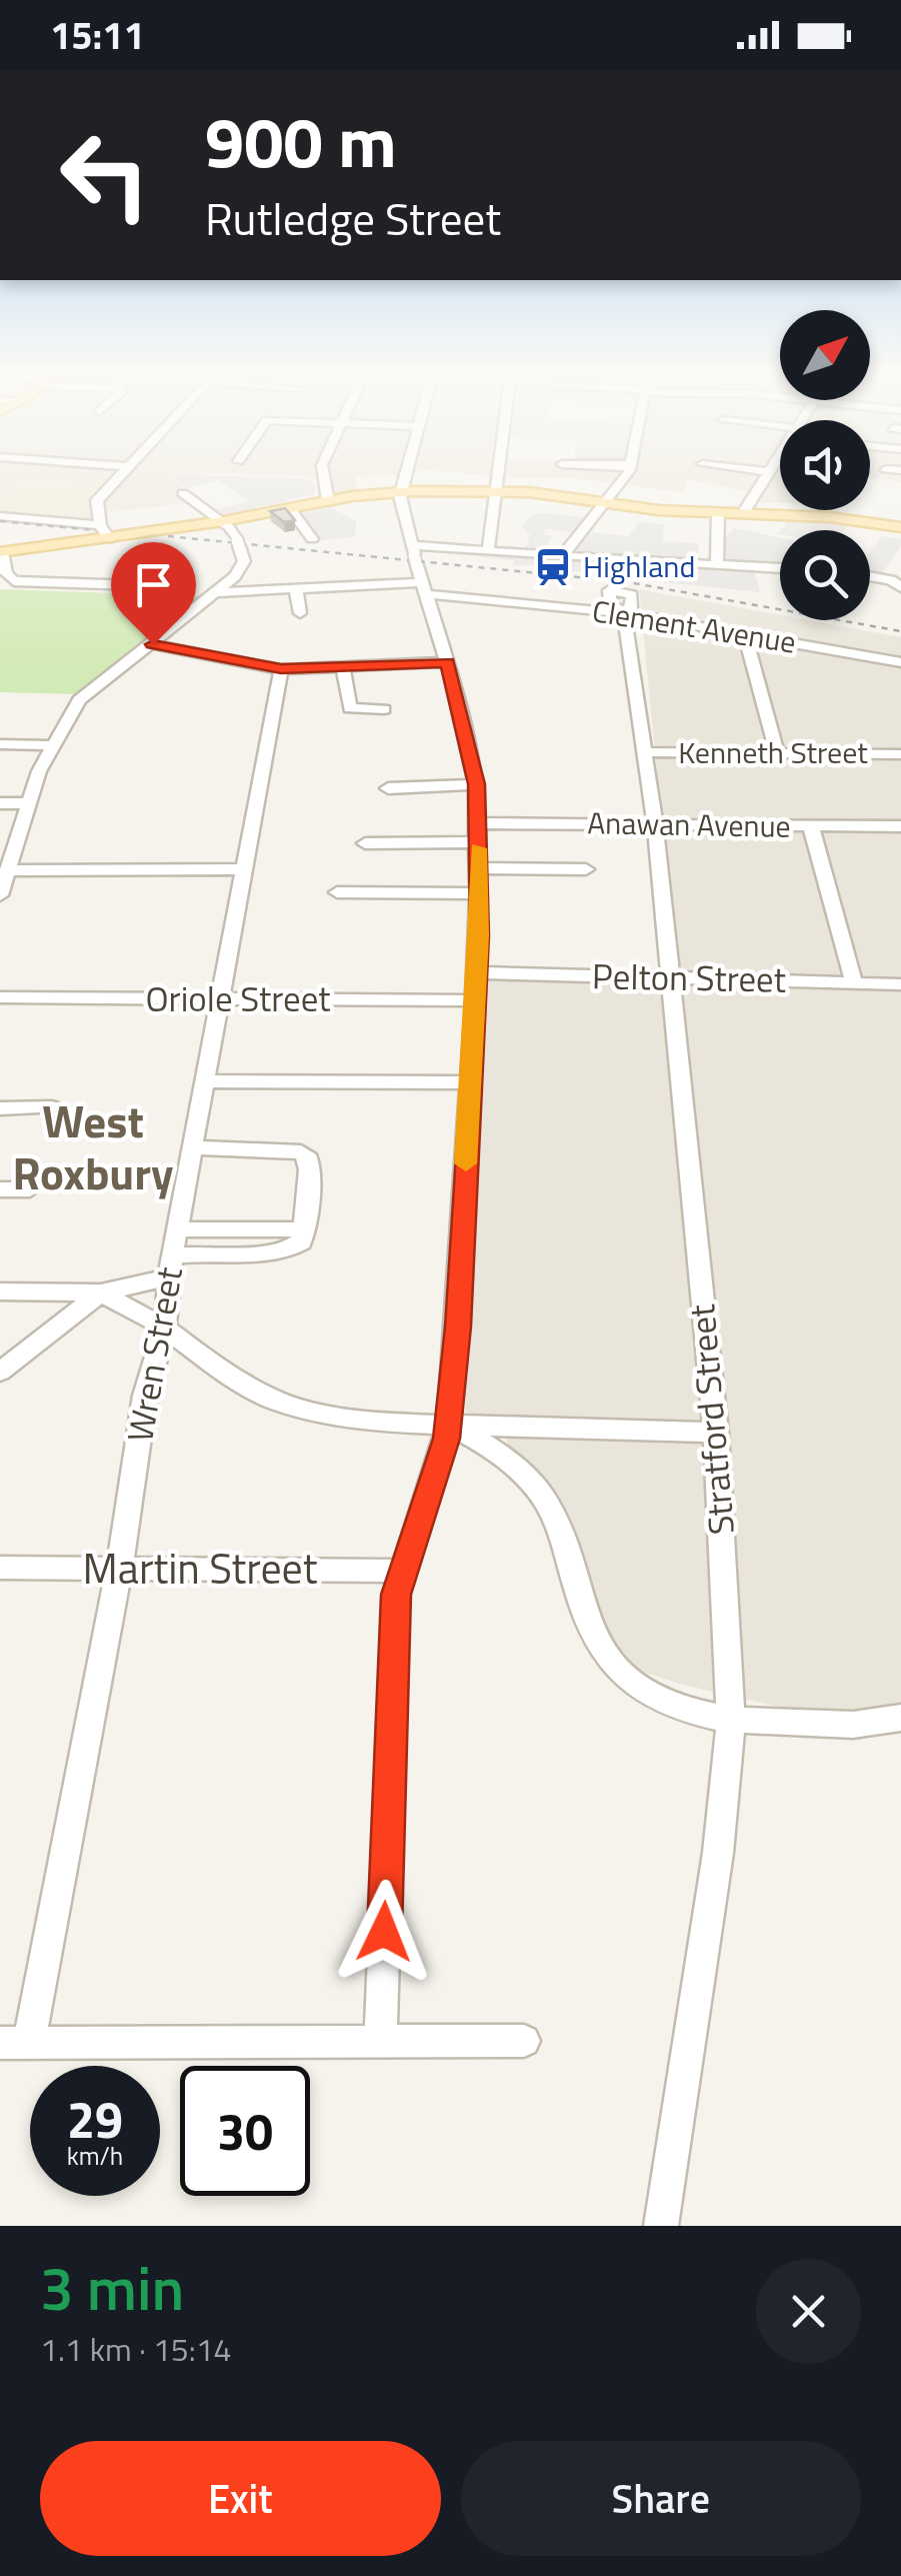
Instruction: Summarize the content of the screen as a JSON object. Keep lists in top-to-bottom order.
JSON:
{
  "streets": {
    "street": [
      "Clement Avenue",
      "Kenneth Street",
      "Anawan Avenue",
      "Pelton Street",
      "Oriole Street",
      "Wren Street",
      "Stratford Street",
      "Martin Street"
    ]
  },
  "crossings": [
    ["Clement Avenue", "Stratford Street"],
    ["Kenneth Street", "Stratford Street"],
    ["Anawan Avenue", "Stratford Street"],
    ["Pelton Street", "Stratford Street"],
    ["Oriole Street", "Wren Street"],
    ["Wren Street", "Martin Street"]
  ],
  "districts": ["West Roxbury"],
  "places": {
    "station": ["Highland"]
  },
  "north": "top right",
  "page": {
    "status": "15:11",
    "turn": ["900 m", "Rutledge Street"],
    "speed": "29 km/h",
    "limit": "30",
    "heading": ["3 min", "1.1 km · 15:14"],
    "buttons": ["Exit", "Share"]
  }
}
